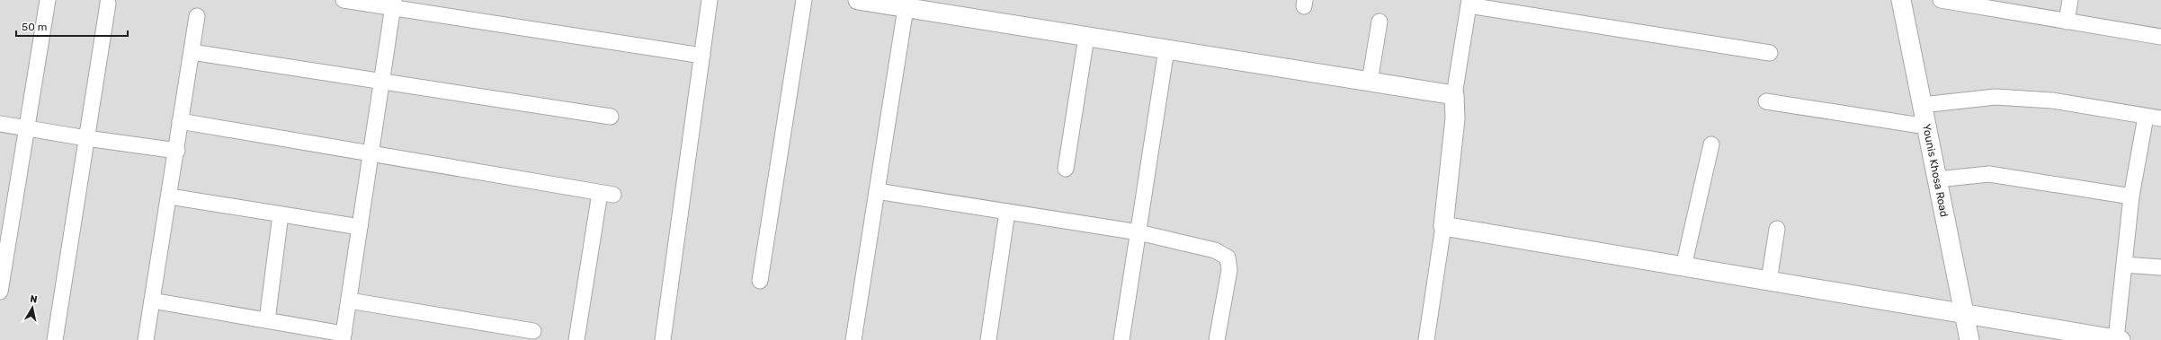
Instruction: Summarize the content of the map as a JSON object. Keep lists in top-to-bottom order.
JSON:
{
  "streets": {
    "street": ["Younis Khosa Road"]
  },
  "scale_bar": "50 m",
  "north": "top"
}
